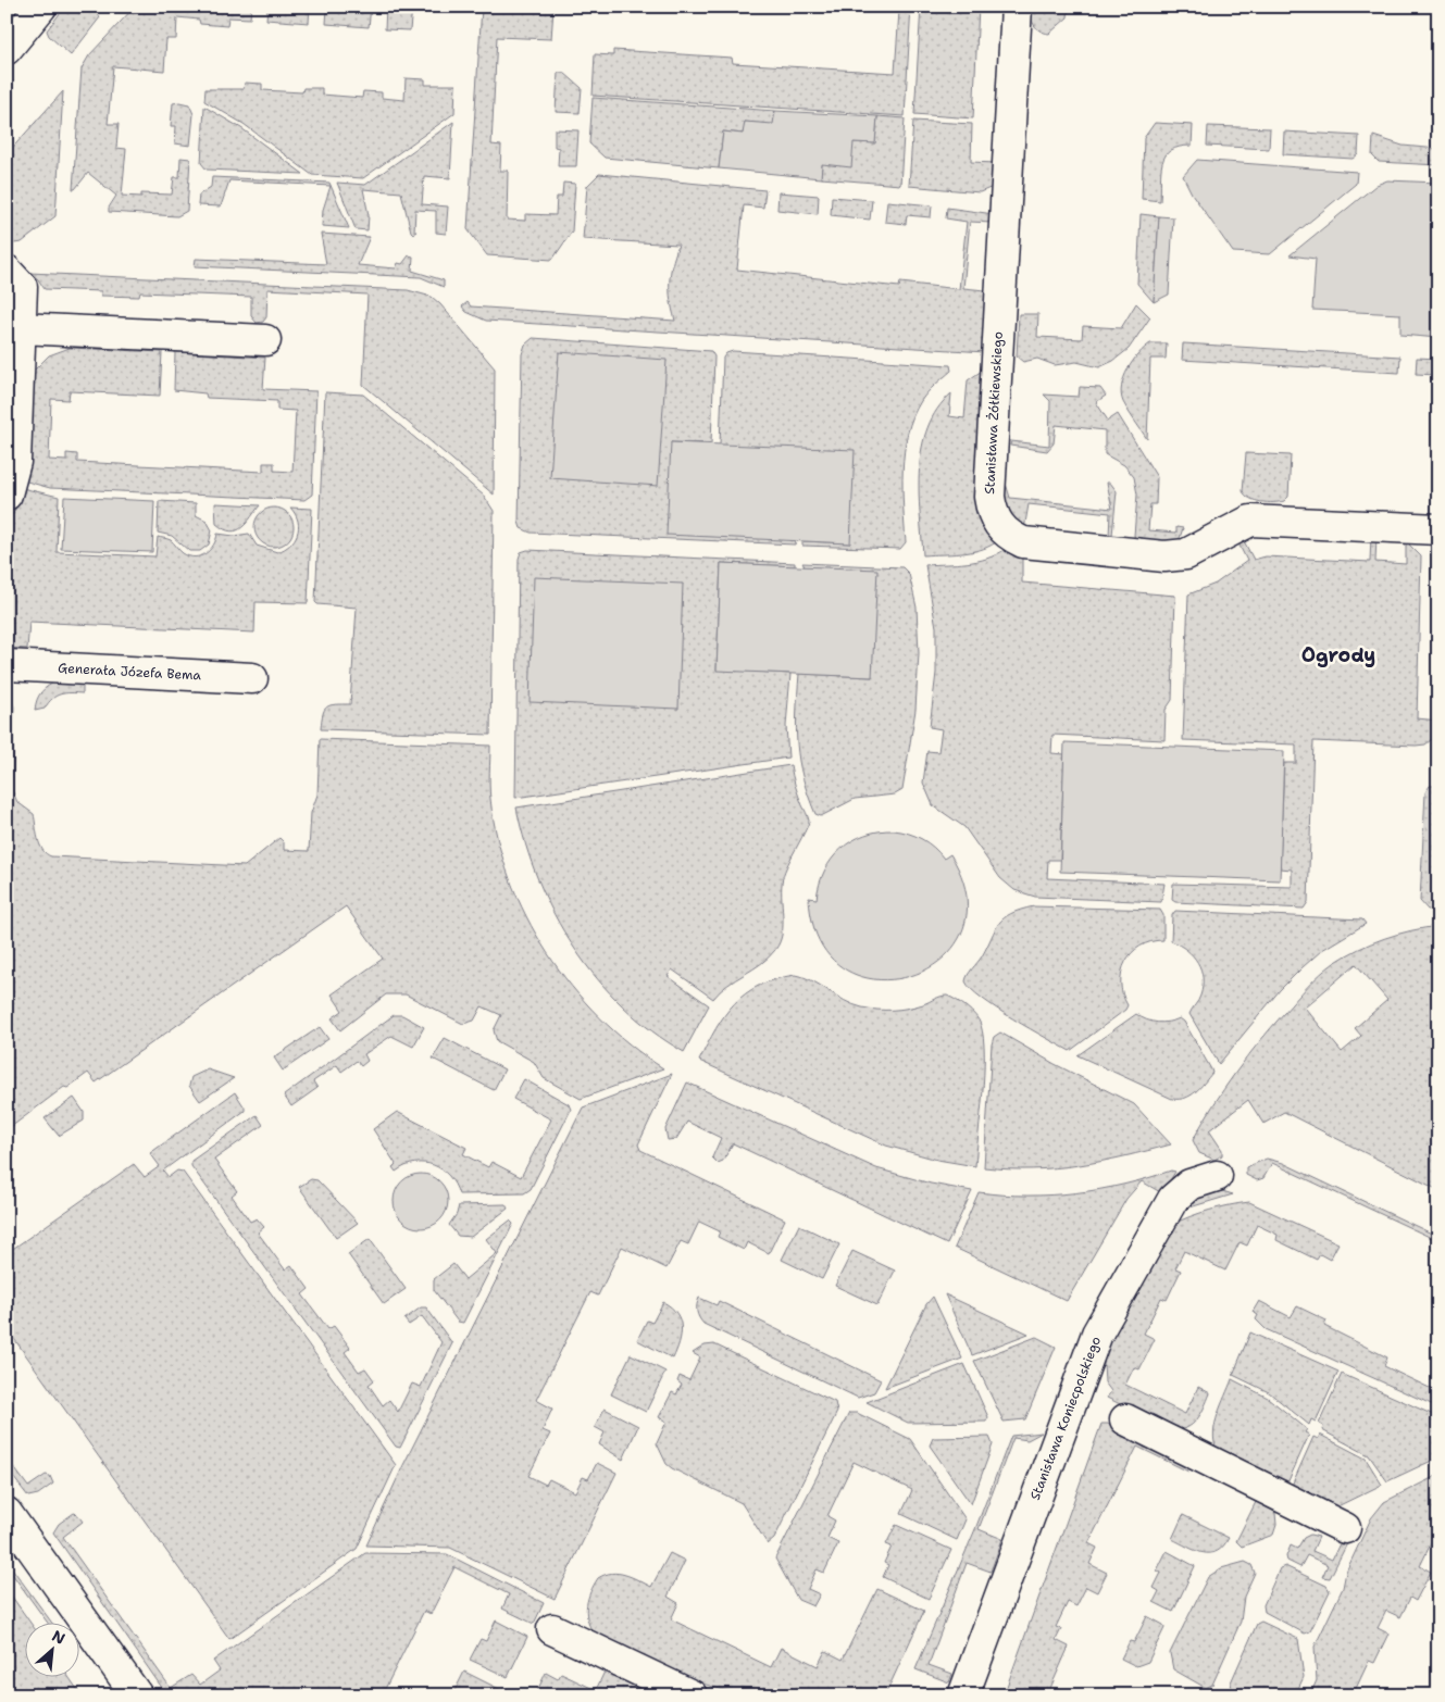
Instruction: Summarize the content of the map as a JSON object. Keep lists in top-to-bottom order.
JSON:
{
  "streets": {
    "street": ["Stanisława Żółkiewskiego", "Generała Józefa Bema", "Stanisława Koniecpolskiego"]
  },
  "districts": ["Ogrody"],
  "north": "top right"
}
